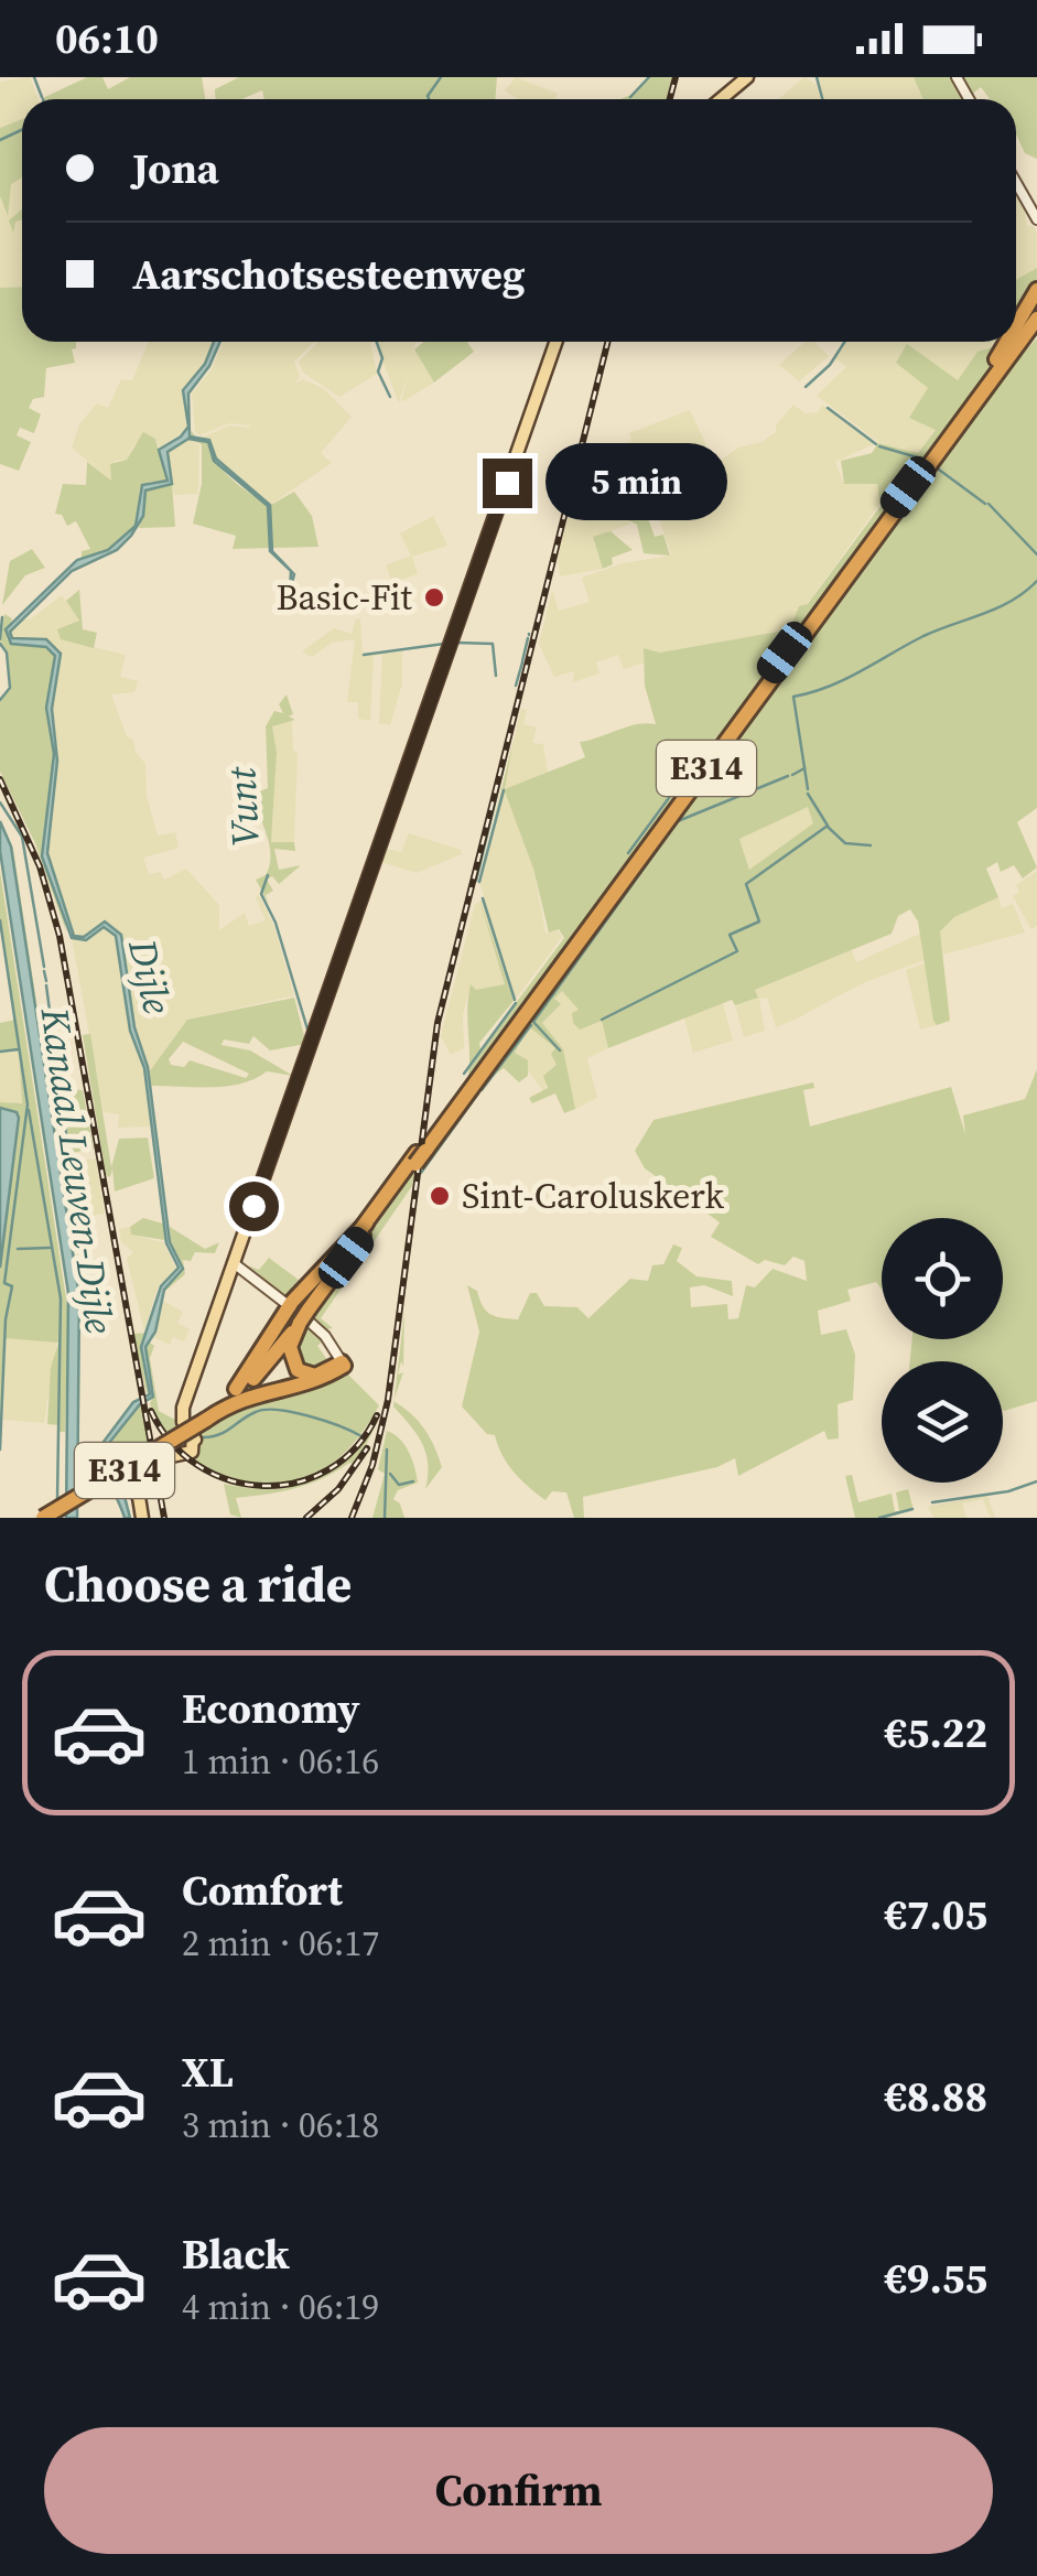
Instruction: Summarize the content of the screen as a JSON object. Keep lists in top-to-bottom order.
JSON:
{
  "streets": {
    "highway": ["E314"]
  },
  "water": ["Vunt", "Dijle", "Kanaal Leuven-Dijle"],
  "places": ["Basic-Fit", "Sint-Caroluskerk"],
  "page": {
    "status": "06:10",
    "banner": ["Jona", "Aarschotsesteenweg"],
    "bubble": "5 min",
    "heading": "Choose a ride",
    "list": [
      {
        "name": "Economy",
        "note": "1 min · 06:16",
        "value": "€5.22"
      },
      {
        "name": "Comfort",
        "note": "2 min · 06:17",
        "value": "€7.05"
      },
      {
        "name": "XL",
        "note": "3 min · 06:18",
        "value": "€8.88"
      },
      {
        "name": "Black",
        "note": "4 min · 06:19",
        "value": "€9.55"
      }
    ],
    "buttons": "Confirm"
  }
}
